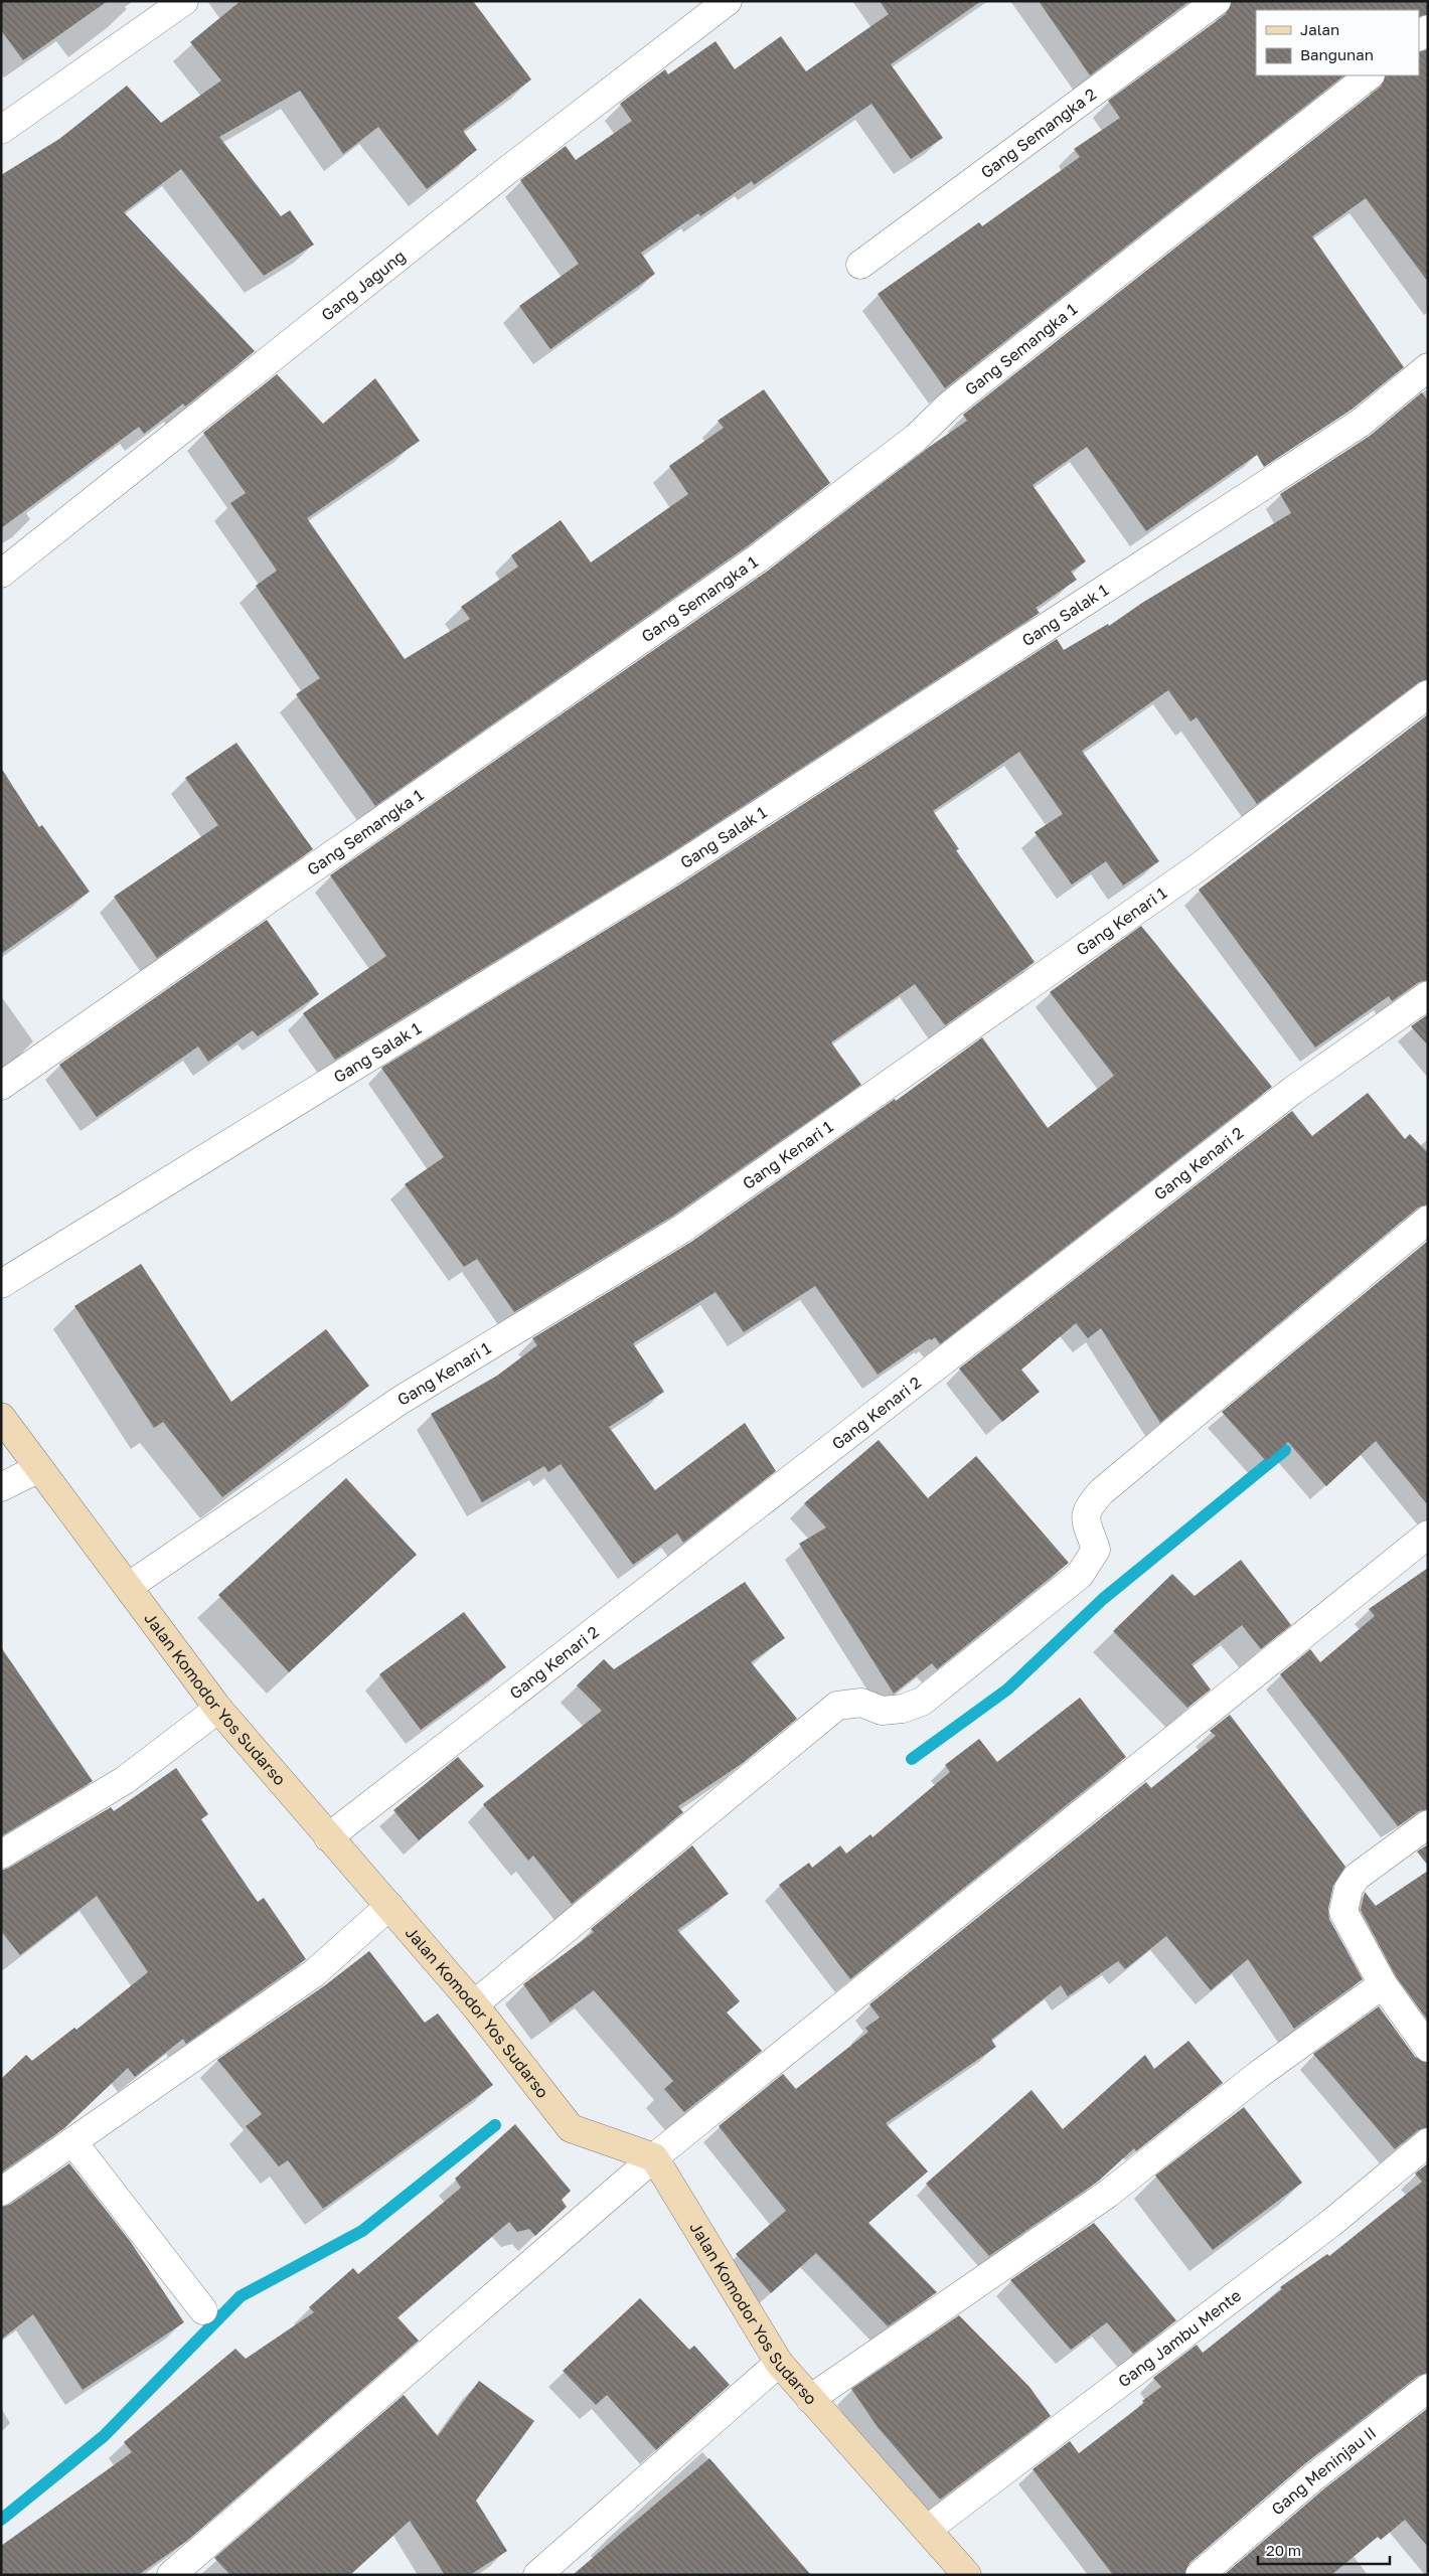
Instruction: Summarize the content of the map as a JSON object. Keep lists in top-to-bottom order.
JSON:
{
  "streets": {
    "street": [
      "Gang Semangka 2",
      "Gang Jagung",
      "Gang Semangka 1",
      "Gang Salak 1",
      "Gang Kenari 1",
      "Gang Kenari 2",
      "Jalan Komodor Yos Sudarso",
      "Gang Jambu Mente",
      "Gang Meninjau II"
    ]
  },
  "crossings": [
    ["Gang Kenari 1", "Jalan Komodor Yos Sudarso"],
    ["Gang Kenari 2", "Jalan Komodor Yos Sudarso"],
    ["Jalan Komodor Yos Sudarso", "Gang Jambu Mente"]
  ],
  "legend": ["Jalan", "Bangunan"],
  "scale_bar": "20 m"
}
